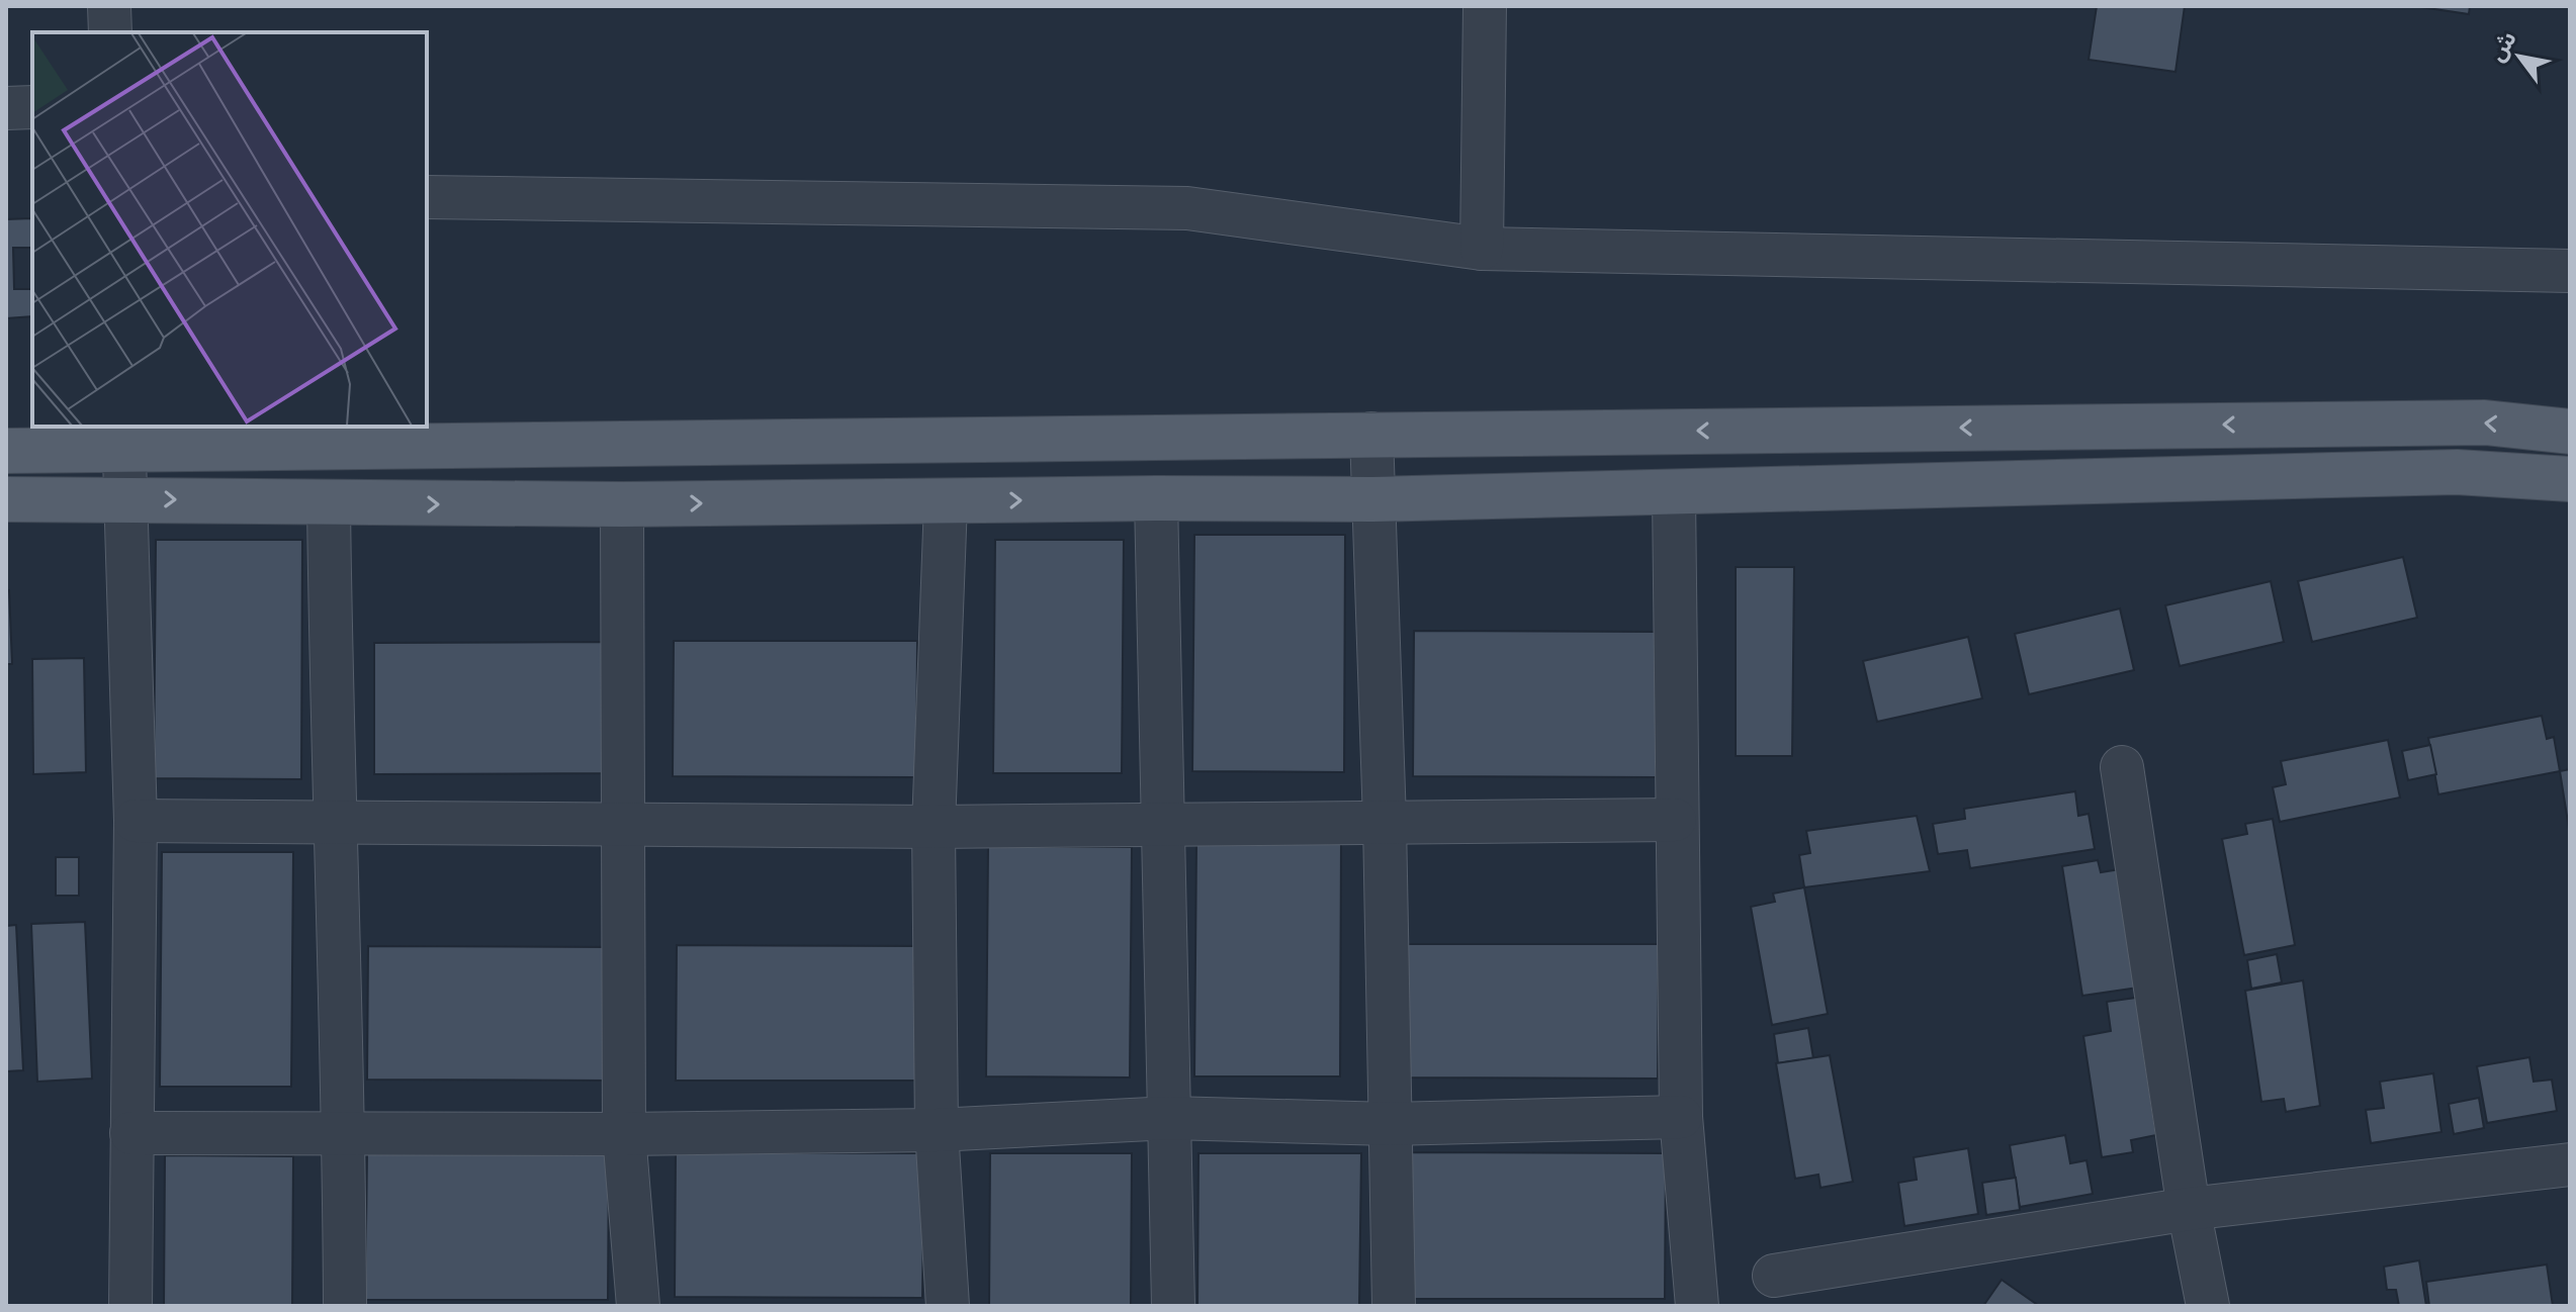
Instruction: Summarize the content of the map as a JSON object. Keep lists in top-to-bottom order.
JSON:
{
  "north": "top left"
}
